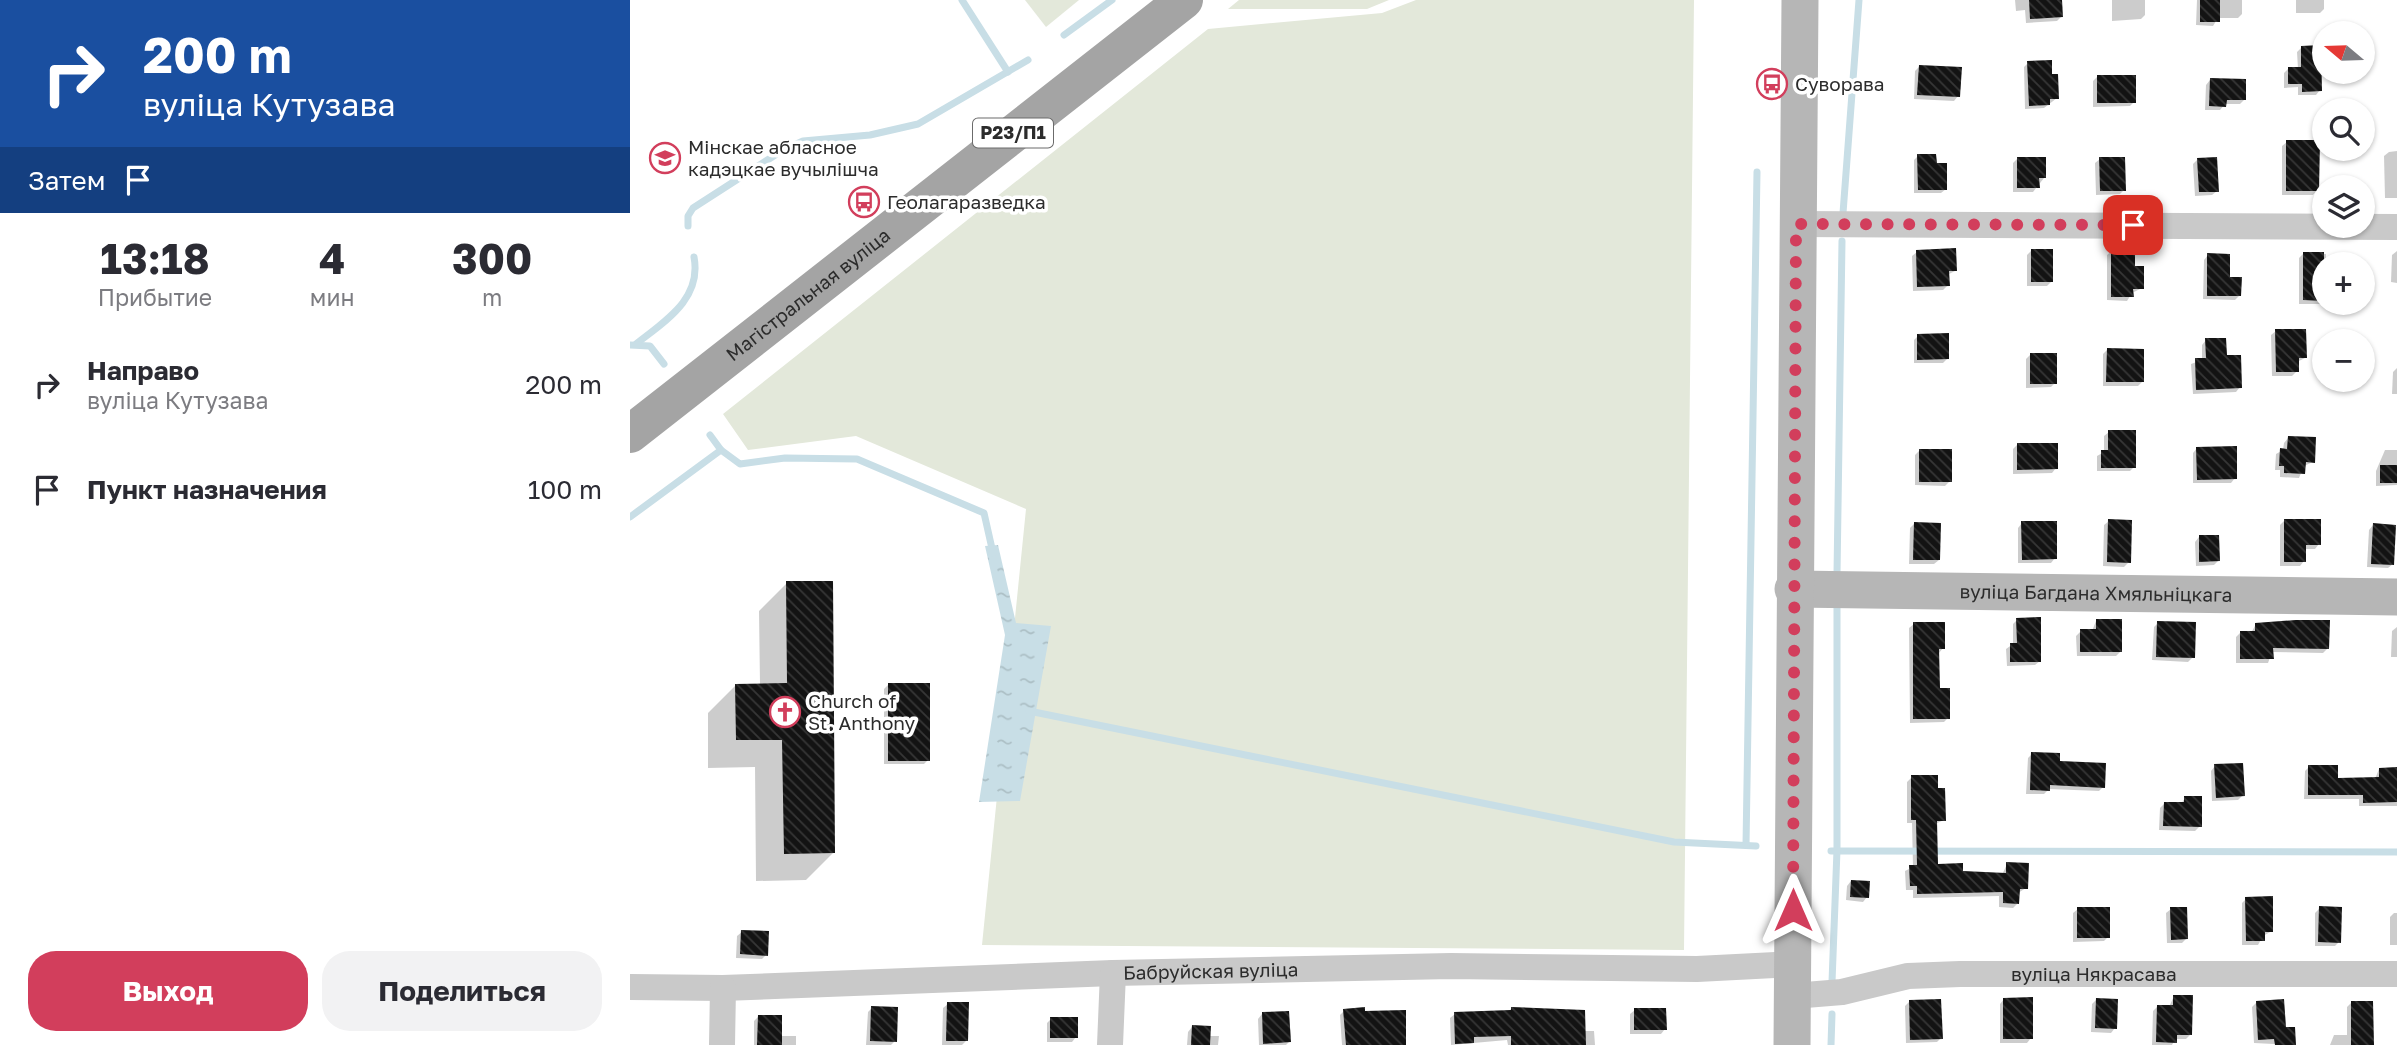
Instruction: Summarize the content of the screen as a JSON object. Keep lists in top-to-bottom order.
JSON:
{
  "streets": {
    "main road": ["Р23/П1", "Магістральная вуліца", "вуліца Багдана Хмяльніцкага"],
    "street": ["Бабруйская вуліца", "вуліца Някрасава"]
  },
  "crossings": [
    ["Бабруйская вуліца", "вуліца Някрасава"]
  ],
  "places": {
    "bus stop": ["Суворава", "Геолагаразведка"],
    "school or university": ["Мінскае абласное кадэцкае вучылішча"],
    "church": ["Church of St. Anthony"]
  },
  "north": "left",
  "page": {
    "turn": ["200 m", "вуліца Кутузава"],
    "map_buttons": ["+", "−"],
    "then": "Затем",
    "eta": [
      "13:18",
      "Прибытие",
      "4",
      "мин",
      "300",
      "m"
    ],
    "list": [
      {
        "name": "Направо",
        "note": "вуліца Кутузава",
        "value": "200 m"
      },
      {
        "name": "Пункт назначения",
        "value": "100 m"
      }
    ],
    "buttons": ["Выход", "Поделиться"]
  }
}
